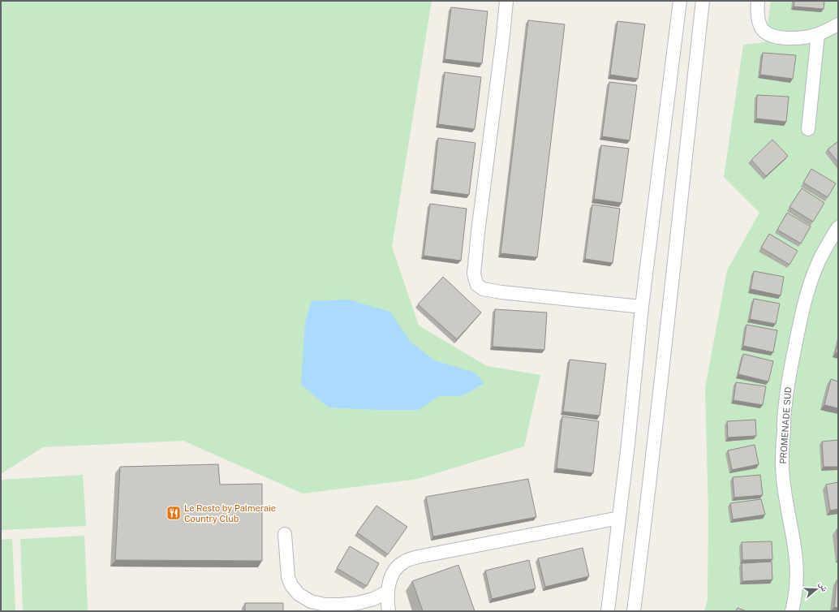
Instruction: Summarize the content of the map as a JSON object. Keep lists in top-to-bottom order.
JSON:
{
  "streets": {
    "street": ["PROMENADE SUD"]
  },
  "places": {
    "restaurant": ["Le Resto by Palmeraie Country Club"]
  },
  "north": "right"
}
